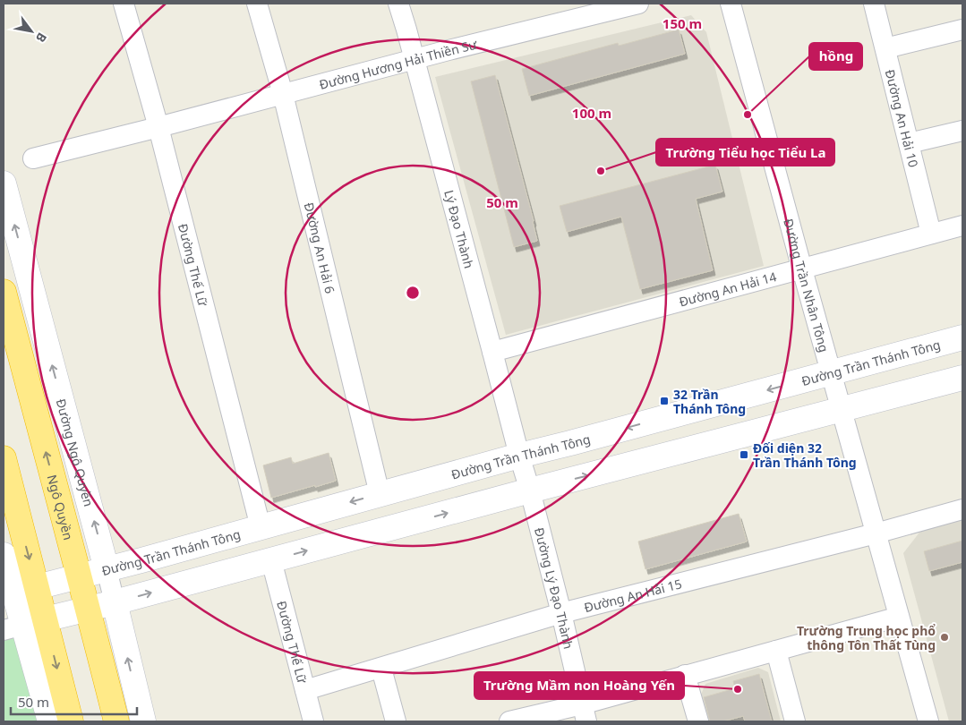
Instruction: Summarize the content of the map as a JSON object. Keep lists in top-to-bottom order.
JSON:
{
  "streets": {
    "highway": ["Ngô Quyền"],
    "main road": ["Đường Trần Thánh Tông", "Đường Ngô Quyền"],
    "street": [
      "Đường Hương Hải Thiền Sư",
      "Đường An Hải 10",
      "Lý Đạo Thành",
      "Đường An Hải 6",
      "Đường Thế Lữ",
      "Đường Trần Nhân Tông",
      "Đường An Hải 14",
      "Đường Lý Đạo Thành",
      "Đường An Hải 15"
    ]
  },
  "crossings": [
    ["Đường Hương Hải Thiền Sư", "Lý Đạo Thành"],
    ["Đường Hương Hải Thiền Sư", "Đường An Hải 6"],
    ["Đường Hương Hải Thiền Sư", "Đường Thế Lữ"],
    ["Đường An Hải 10", "Đường An Hải 14"],
    ["Lý Đạo Thành", "Đường An Hải 14"],
    ["Lý Đạo Thành", "Đường Trần Thánh Tông"],
    ["Lý Đạo Thành", "Đường Lý Đạo Thành"],
    ["Đường An Hải 6", "Đường Trần Thánh Tông"],
    ["Đường Thế Lữ", "Đường Trần Thánh Tông"],
    ["Đường Thế Lữ", "Đường An Hải 15"],
    ["Đường Trần Nhân Tông", "Đường An Hải 14"],
    ["Đường Trần Nhân Tông", "Đường Trần Thánh Tông"],
    ["Đường Trần Nhân Tông", "Đường An Hải 15"],
    ["Đường Trần Thánh Tông", "Đường Ngô Quyền"],
    ["Đường Trần Thánh Tông", "Ngô Quyền"],
    ["Đường Trần Thánh Tông", "Đường Lý Đạo Thành"],
    ["Đường Lý Đạo Thành", "Đường An Hải 15"]
  ],
  "one_way": ["Đường Ngô Quyền"],
  "places": {
    "other": [
      "hồng",
      "Trường Tiểu học Tiểu La",
      "Trường Trung học phổ thông Tôn Thất Tùng",
      "Trường Mầm non Hoàng Yến"
    ],
    "transit": ["32 Trần Thánh Tông", "Đối diện 32 Trần Thánh Tông"]
  },
  "scale_bar": "50 m",
  "north": "bottom right",
  "rings": ["150 m", "100 m", "50 m"]
}
